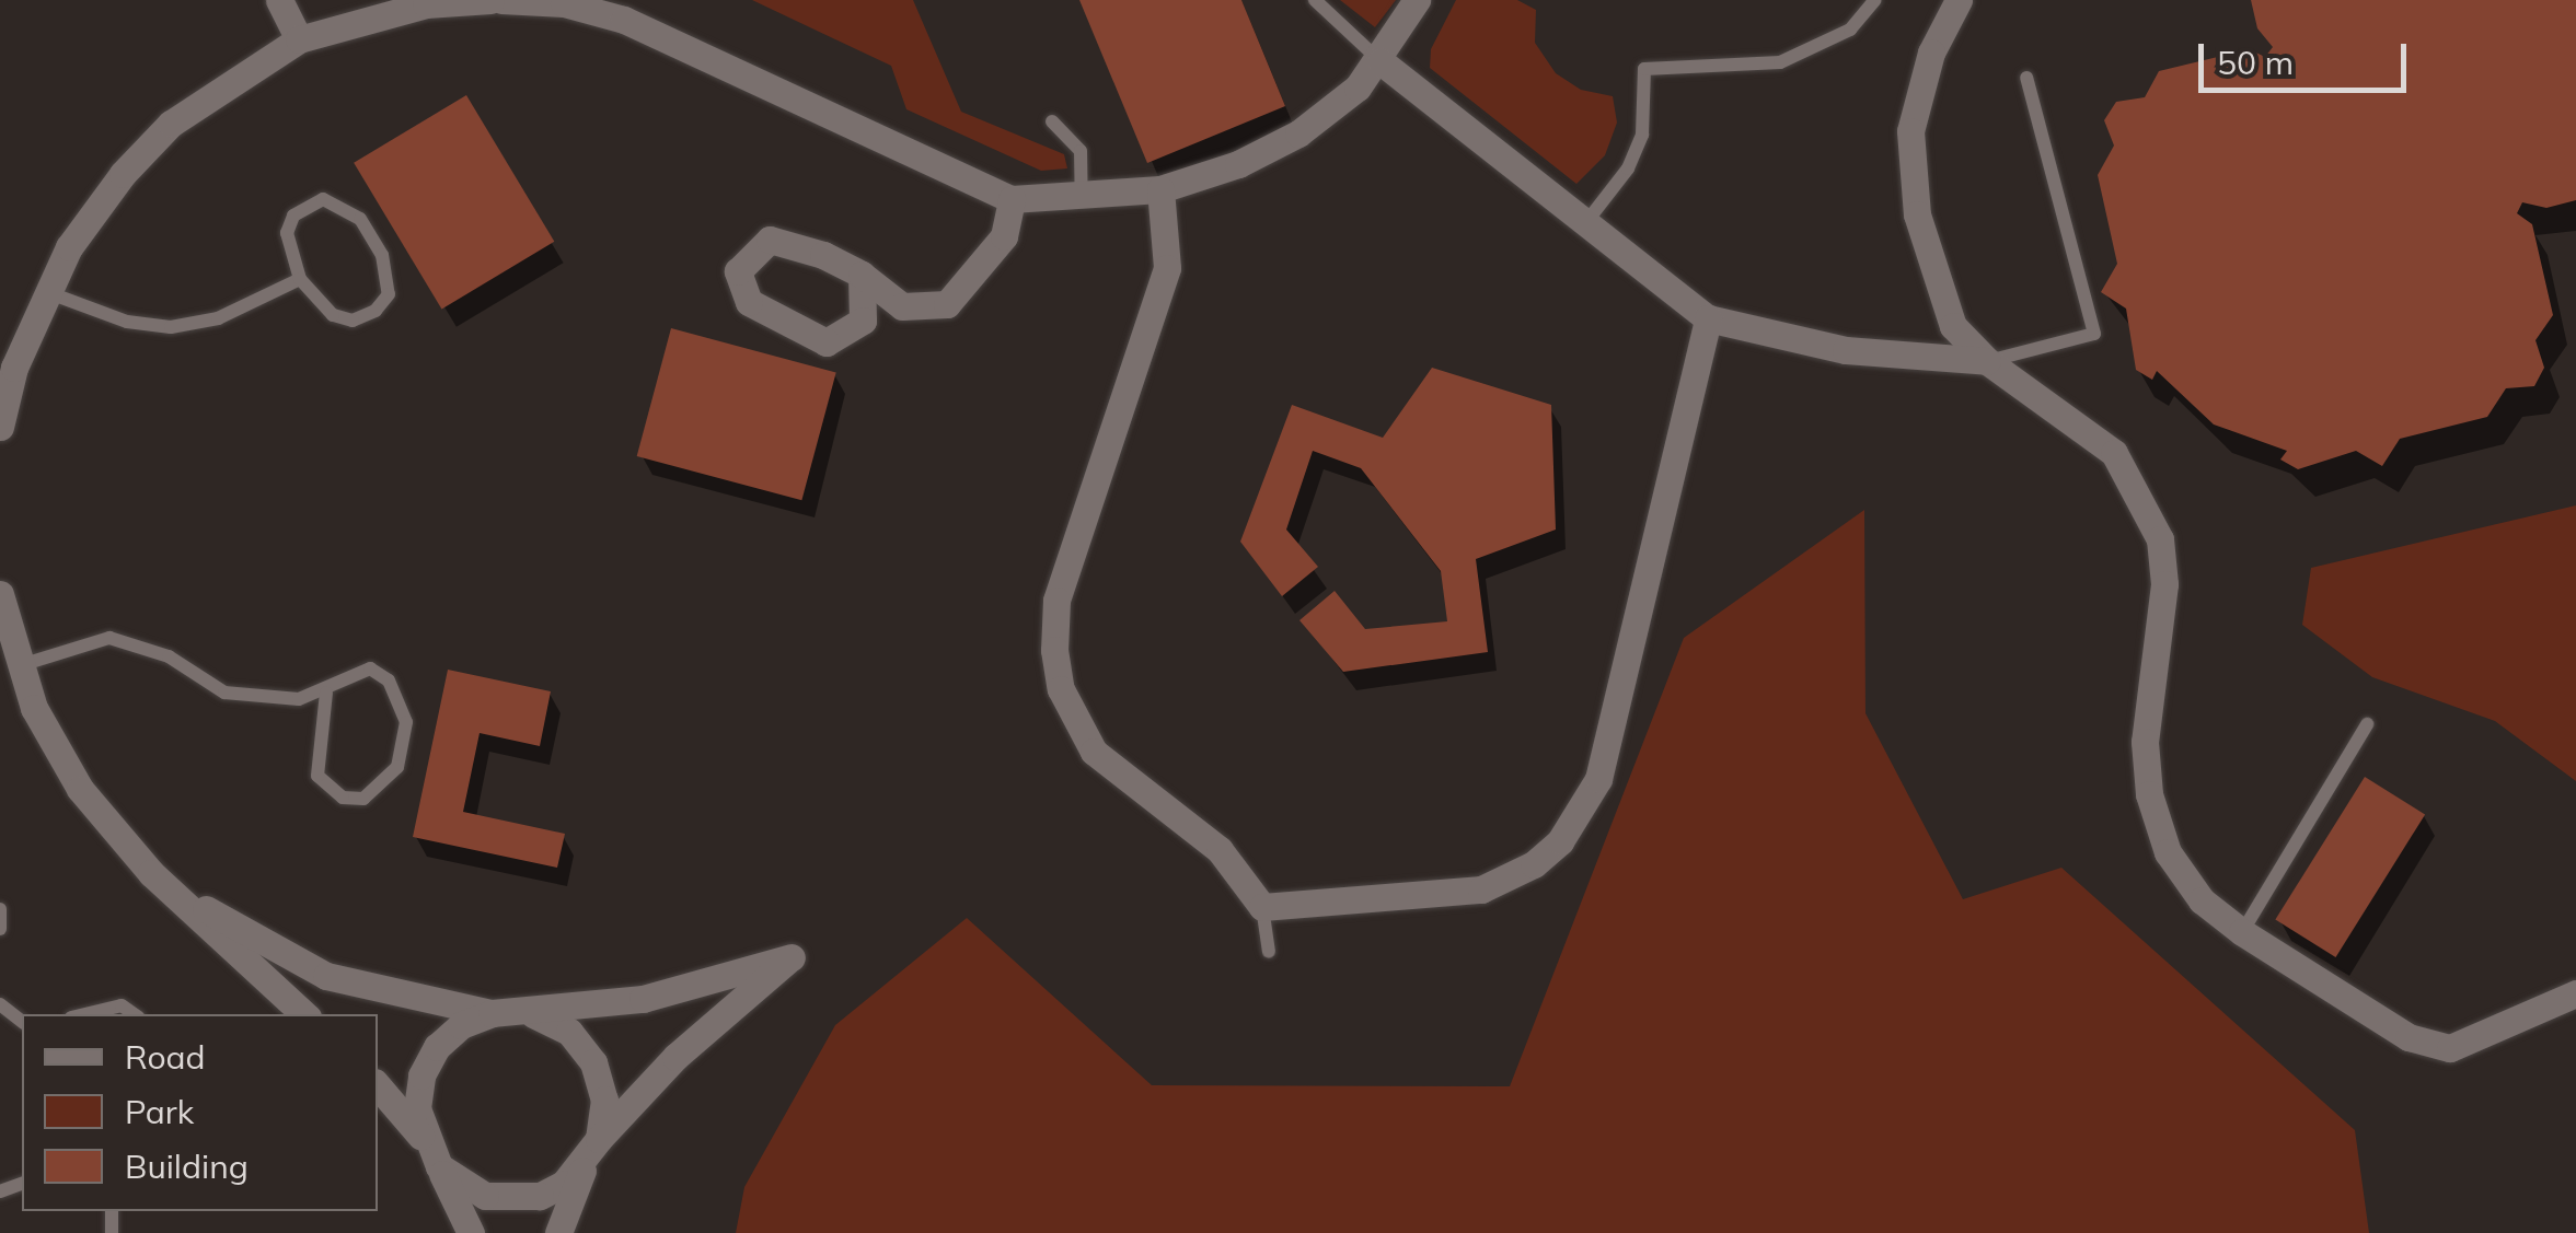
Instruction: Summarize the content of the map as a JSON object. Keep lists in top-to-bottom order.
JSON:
{
  "legend": ["Road", "Park", "Building"],
  "scale_bar": "50 m"
}
